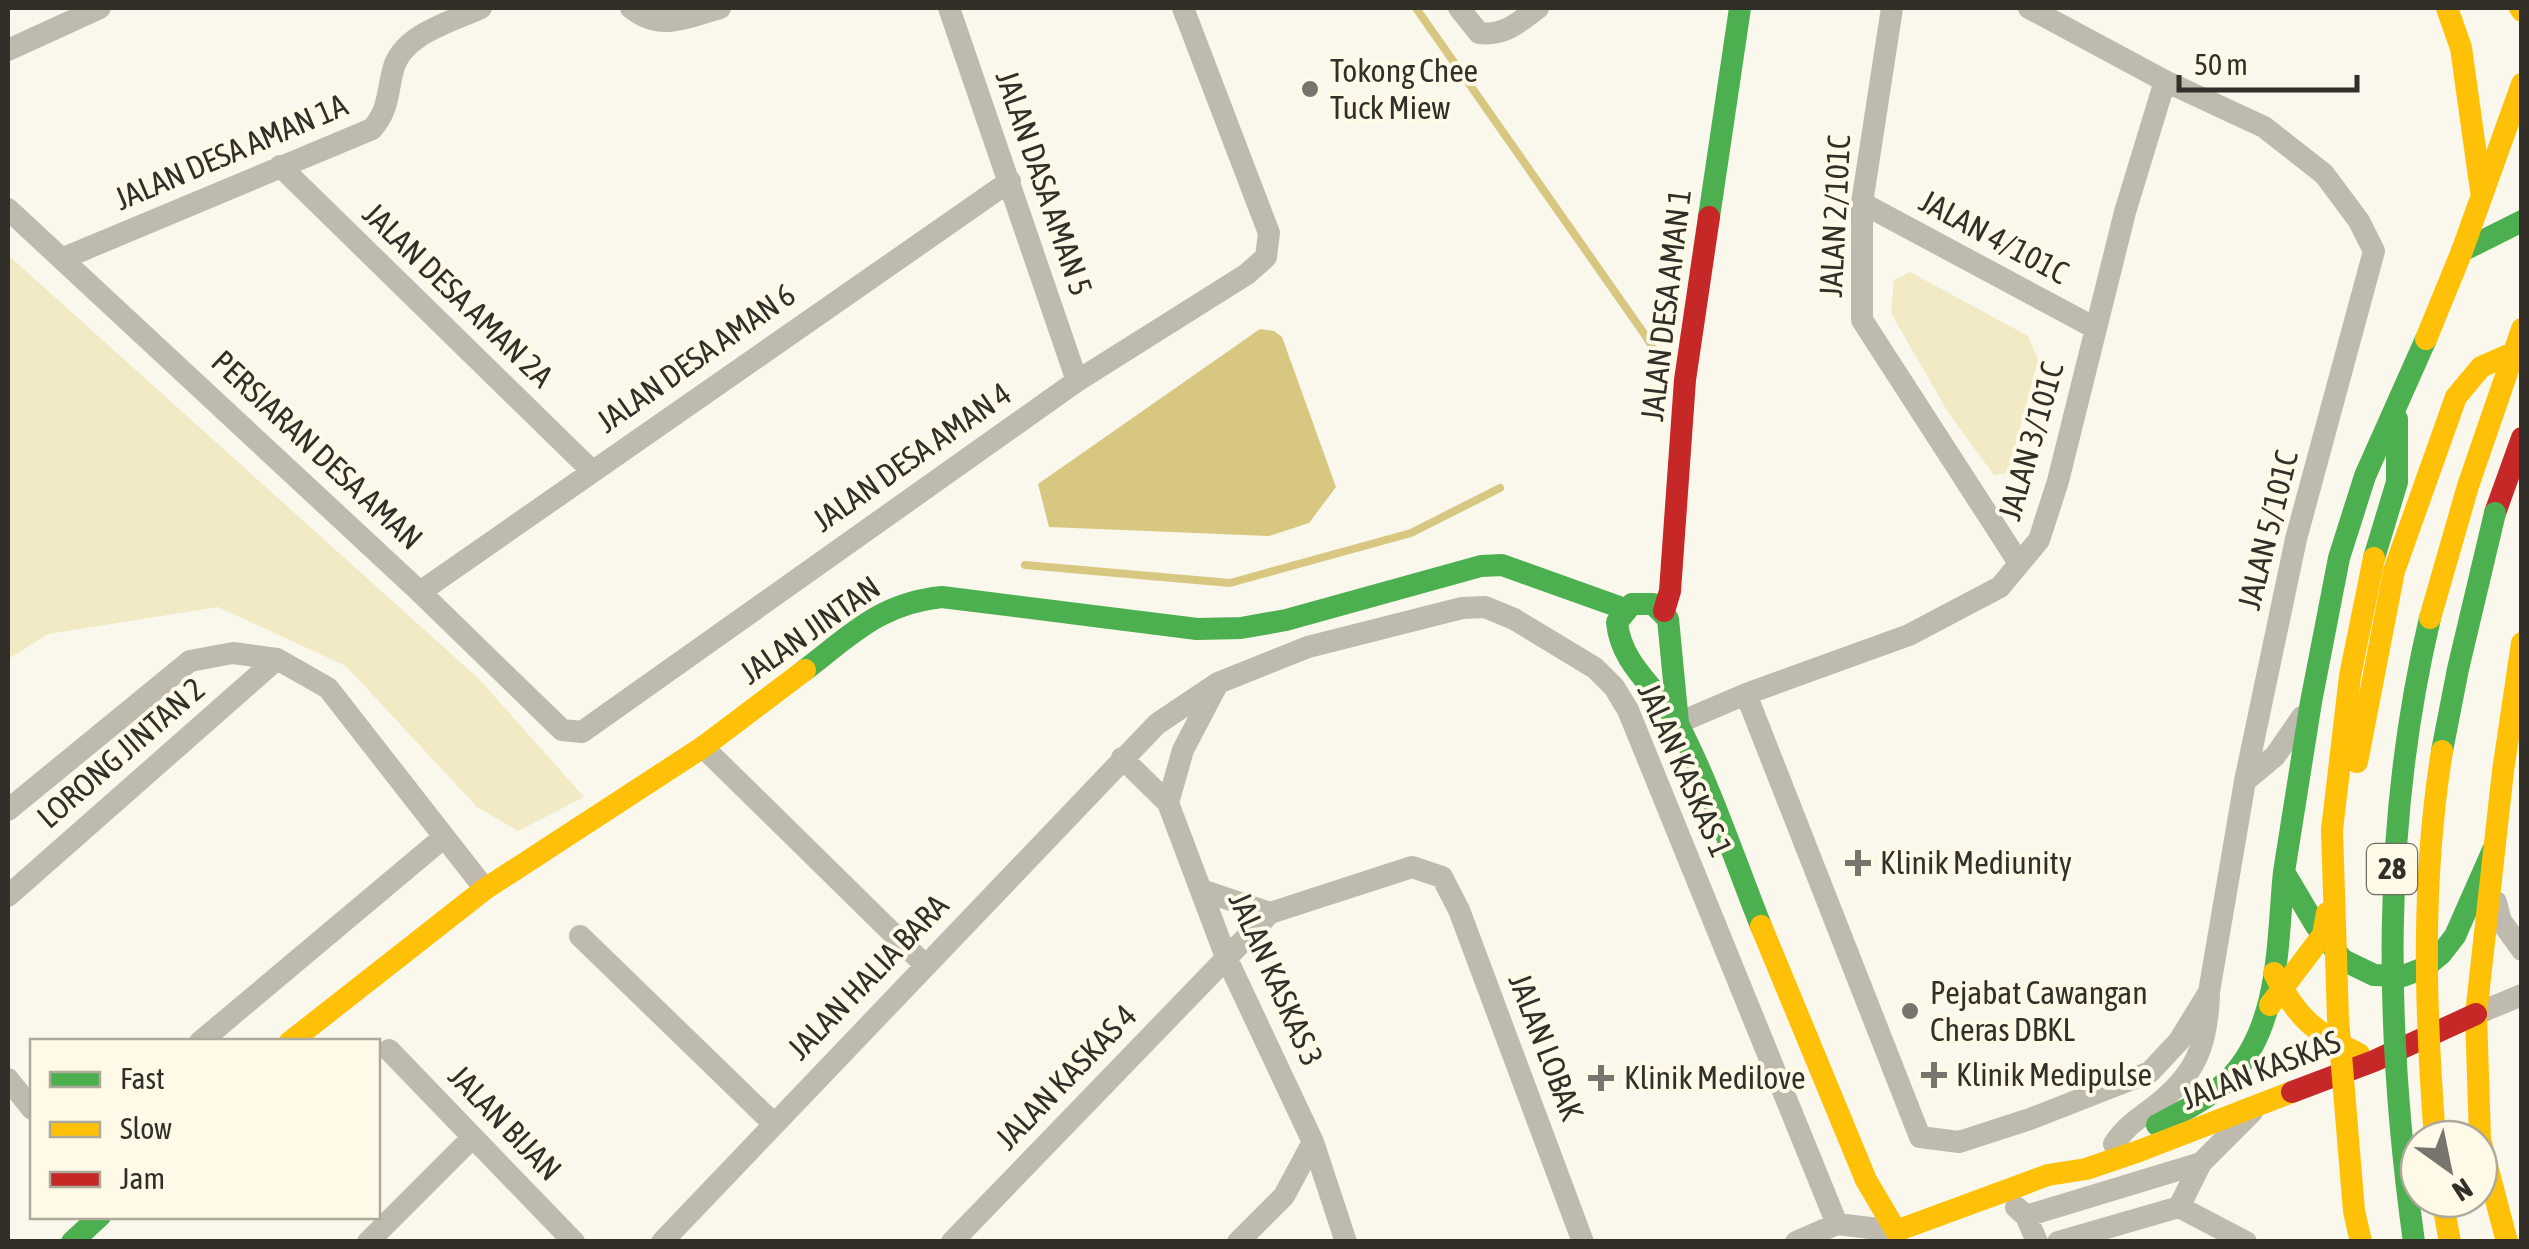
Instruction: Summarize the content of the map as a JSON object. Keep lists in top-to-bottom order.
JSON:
{
  "streets": {
    "main road": [
      "JALAN DESA AMAN 1",
      "JALAN JINTAN",
      "28",
      "JALAN KASKAS"
    ],
    "street": [
      "JALAN DESA AMAN 1A",
      "JALAN DASA AMAN 5",
      "JALAN 2/101C",
      "JALAN 4/101C",
      "JALAN DESA AMAN 2A",
      "JALAN DESA AMAN 6",
      "JALAN 3/101C",
      "PERSIARAN DESA AMAN",
      "JALAN DESA AMAN 4",
      "JALAN 5/101C",
      "LORONG JINTAN 2",
      "JALAN KASKAS 1",
      "JALAN HALIA BARA",
      "JALAN KASKAS 3",
      "JALAN LOBAK",
      "JALAN KASKAS 4",
      "JALAN BIJAN"
    ]
  },
  "crossings": [
    ["JALAN DESA AMAN 1A", "JALAN DESA AMAN 2A"],
    ["JALAN DESA AMAN 1A", "PERSIARAN DESA AMAN"],
    ["JALAN DASA AMAN 5", "JALAN DESA AMAN 6"],
    ["JALAN DASA AMAN 5", "JALAN DESA AMAN 4"],
    ["JALAN 2/101C", "JALAN 4/101C"],
    ["JALAN 2/101C", "JALAN 3/101C"],
    ["JALAN 4/101C", "JALAN 3/101C"],
    ["JALAN DESA AMAN 2A", "JALAN DESA AMAN 6"],
    ["JALAN DESA AMAN 1", "JALAN JINTAN"],
    ["JALAN DESA AMAN 6", "PERSIARAN DESA AMAN"],
    ["JALAN 3/101C", "JALAN 5/101C"],
    ["PERSIARAN DESA AMAN", "JALAN DESA AMAN 4"],
    ["JALAN JINTAN", "LORONG JINTAN 2"],
    ["JALAN KASKAS 1", "JALAN HALIA BARA"],
    ["JALAN KASKAS 1", "JALAN KASKAS 3"],
    ["JALAN KASKAS 1", "JALAN KASKAS"],
    ["JALAN HALIA BARA", "JALAN KASKAS 3"],
    ["JALAN KASKAS 3", "JALAN KASKAS 4"]
  ],
  "places": {
    "other": ["Tokong Chee Tuck Miew", "Pejabat Cawangan Cheras DBKL"],
    "health": ["Klinik Mediunity", "Klinik Medipulse", "Klinik Medilove"]
  },
  "legend": ["Fast", "Slow", "Jam"],
  "scale_bar": "50 m",
  "north": "bottom right"
}
